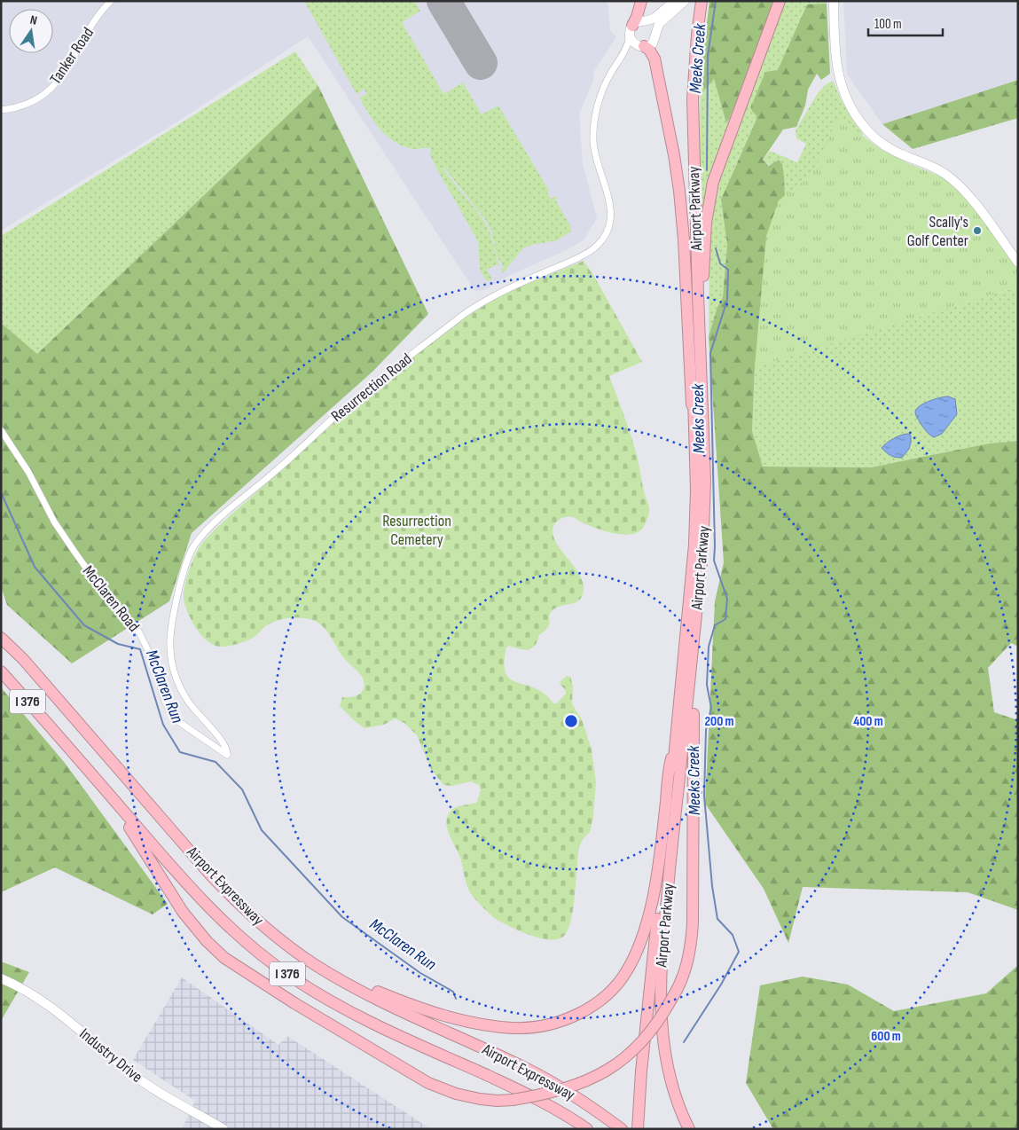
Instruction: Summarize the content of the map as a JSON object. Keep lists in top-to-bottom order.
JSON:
{
  "streets": {
    "highway": ["Airport Parkway", "I 376", "Airport Expressway"],
    "street": [
      "Tanker Road",
      "Resurrection Road",
      "McClaren Road",
      "Industry Drive"
    ]
  },
  "crossings": [
    ["Resurrection Road", "McClaren Road"]
  ],
  "water": ["Meeks Creek", "McClaren Run"],
  "parks": ["Resurrection Cemetery"],
  "places": ["Scally's Golf Center"],
  "scale_bar": "100 m",
  "north": "top",
  "rings": ["200 m", "400 m", "600 m"]
}
